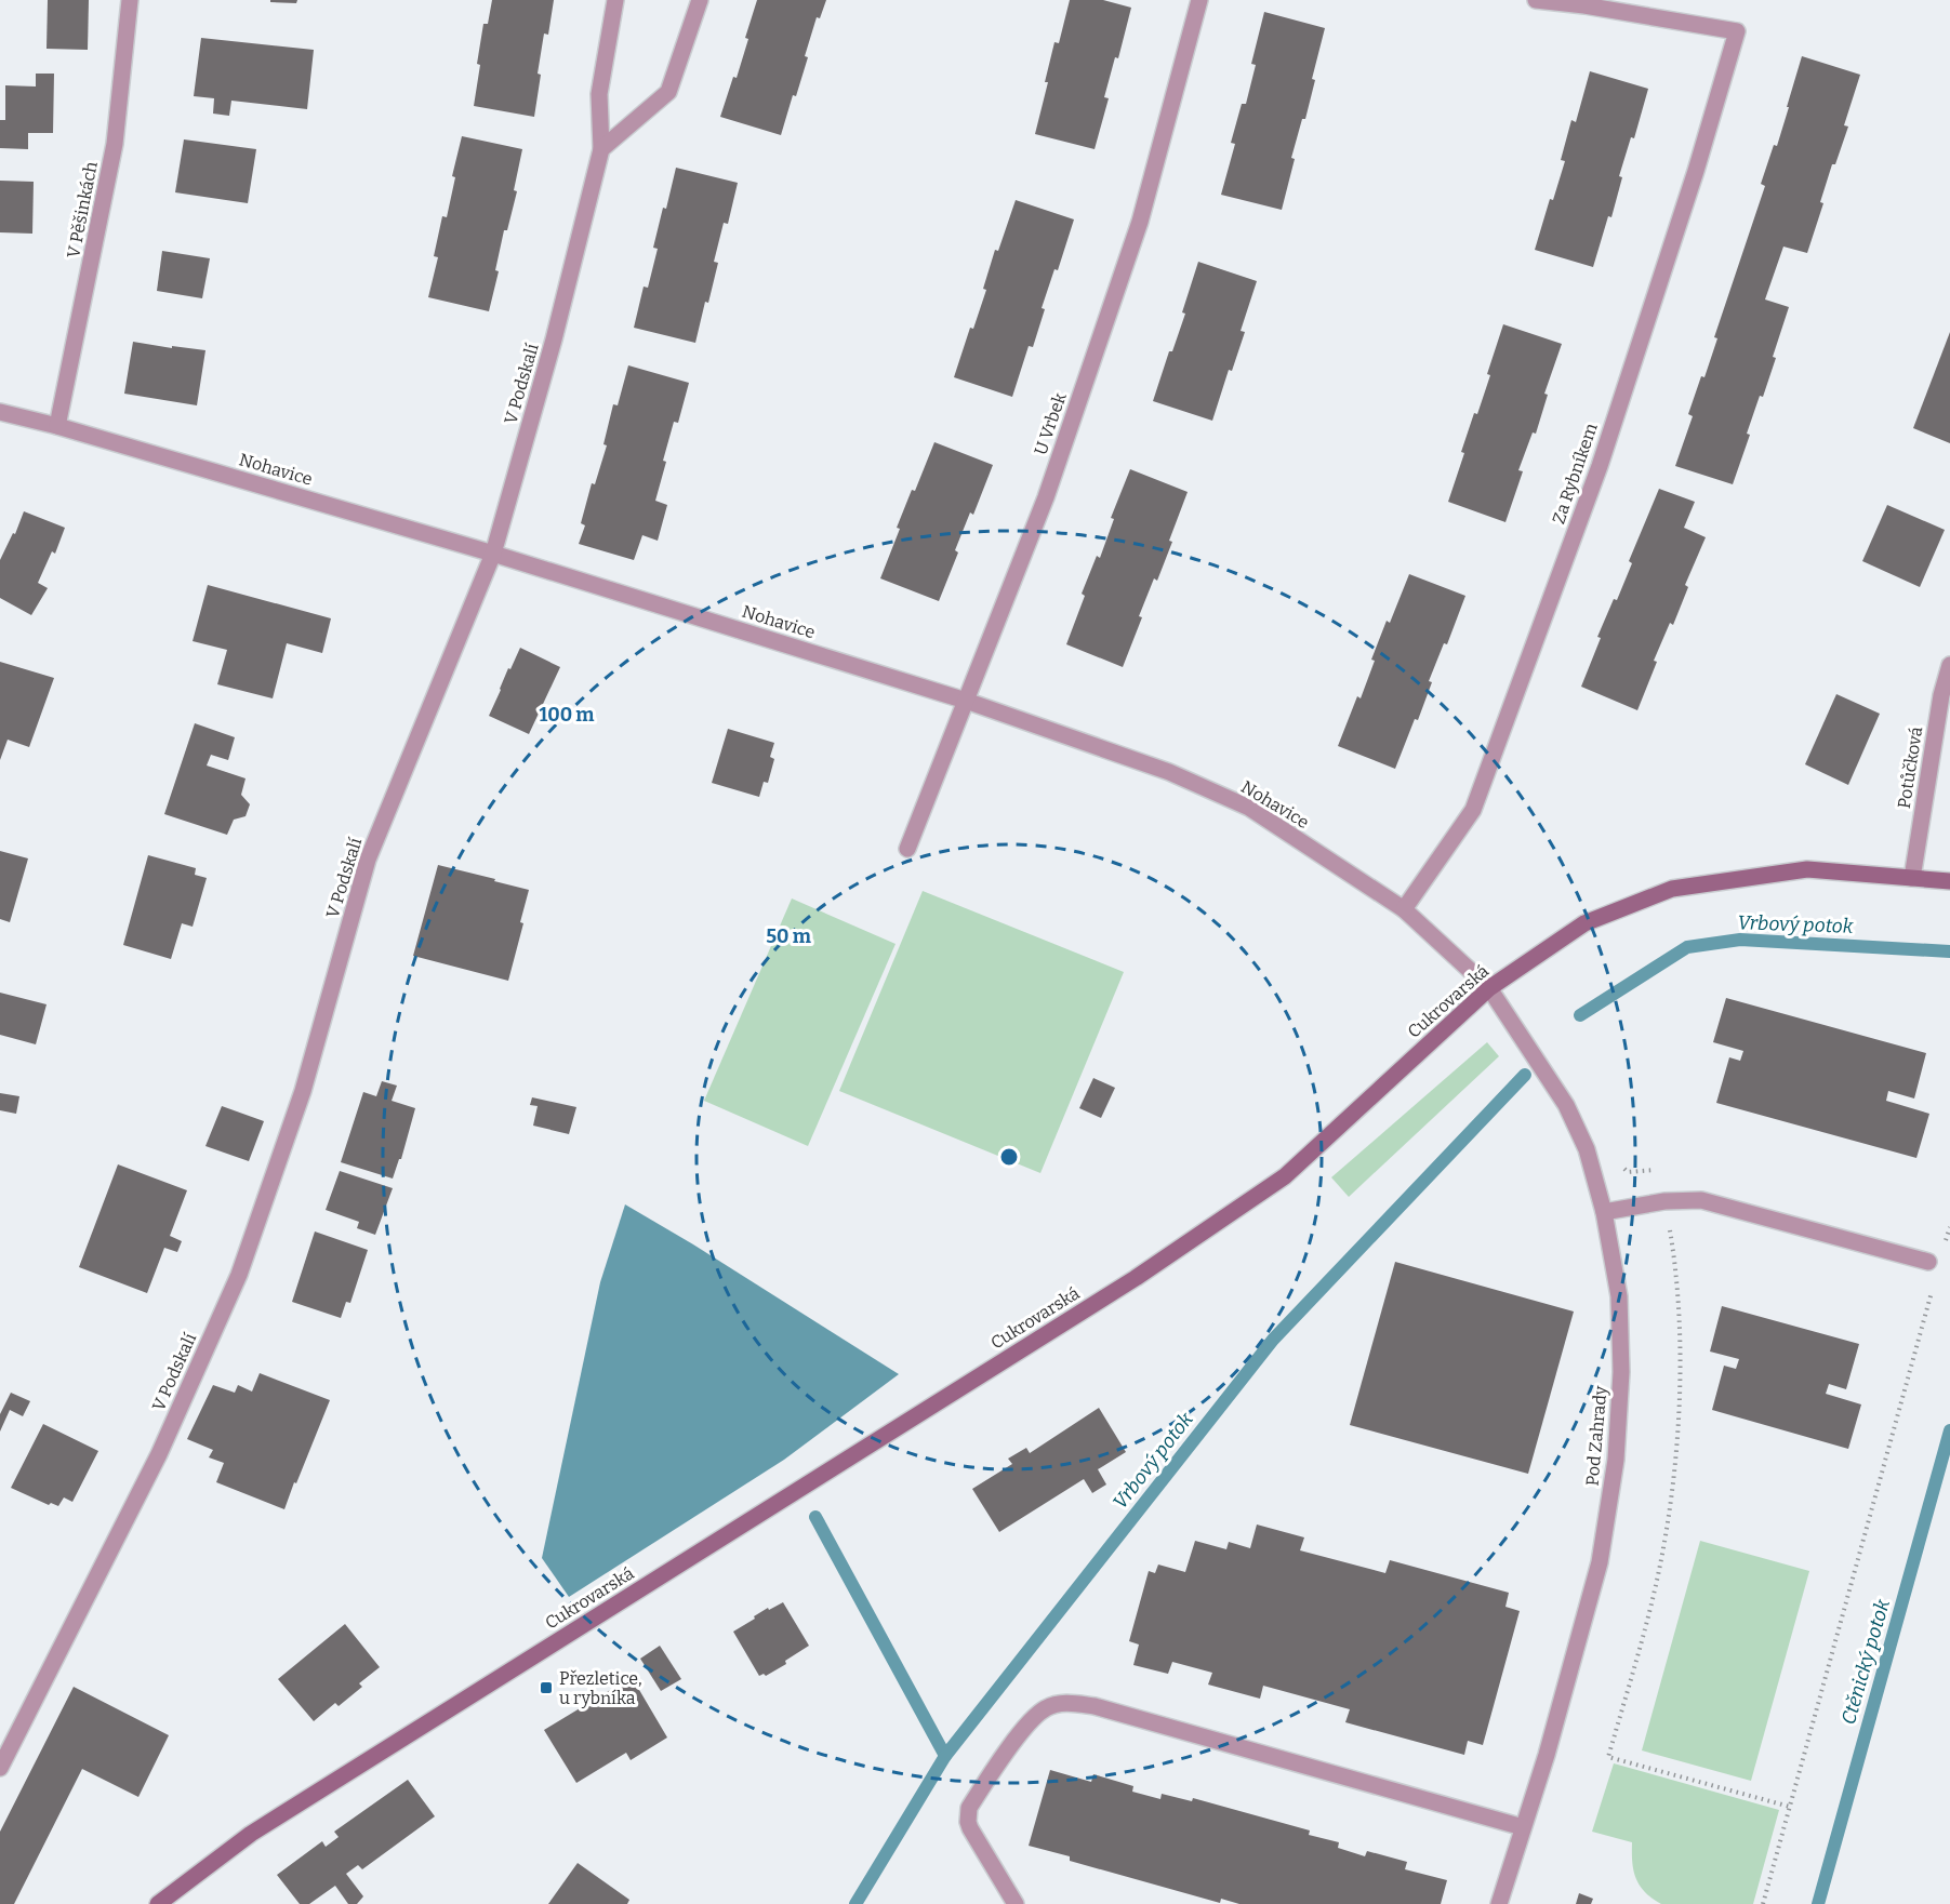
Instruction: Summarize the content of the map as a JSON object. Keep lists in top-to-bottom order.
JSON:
{
  "streets": {
    "street": [
      "V Pěšinkách",
      "V Podskalí",
      "U Vrbek",
      "Nohavice",
      "Za Rybníkem",
      "Potůčková",
      "Cukrovarská",
      "Pod Zahrady"
    ]
  },
  "crossings": [
    ["V Pěšinkách", "Nohavice"],
    ["V Podskalí", "Nohavice"],
    ["U Vrbek", "Nohavice"],
    ["Nohavice", "Za Rybníkem"],
    ["Nohavice", "Cukrovarská"],
    ["Nohavice", "Pod Zahrady"],
    ["Potůčková", "Cukrovarská"],
    ["Cukrovarská", "Pod Zahrady"]
  ],
  "water": ["Vrbový potok", "Ctěnický potok"],
  "places": {
    "transit": ["Přezletice, u rybníka"]
  },
  "rings": ["100 m", "50 m"]
}
